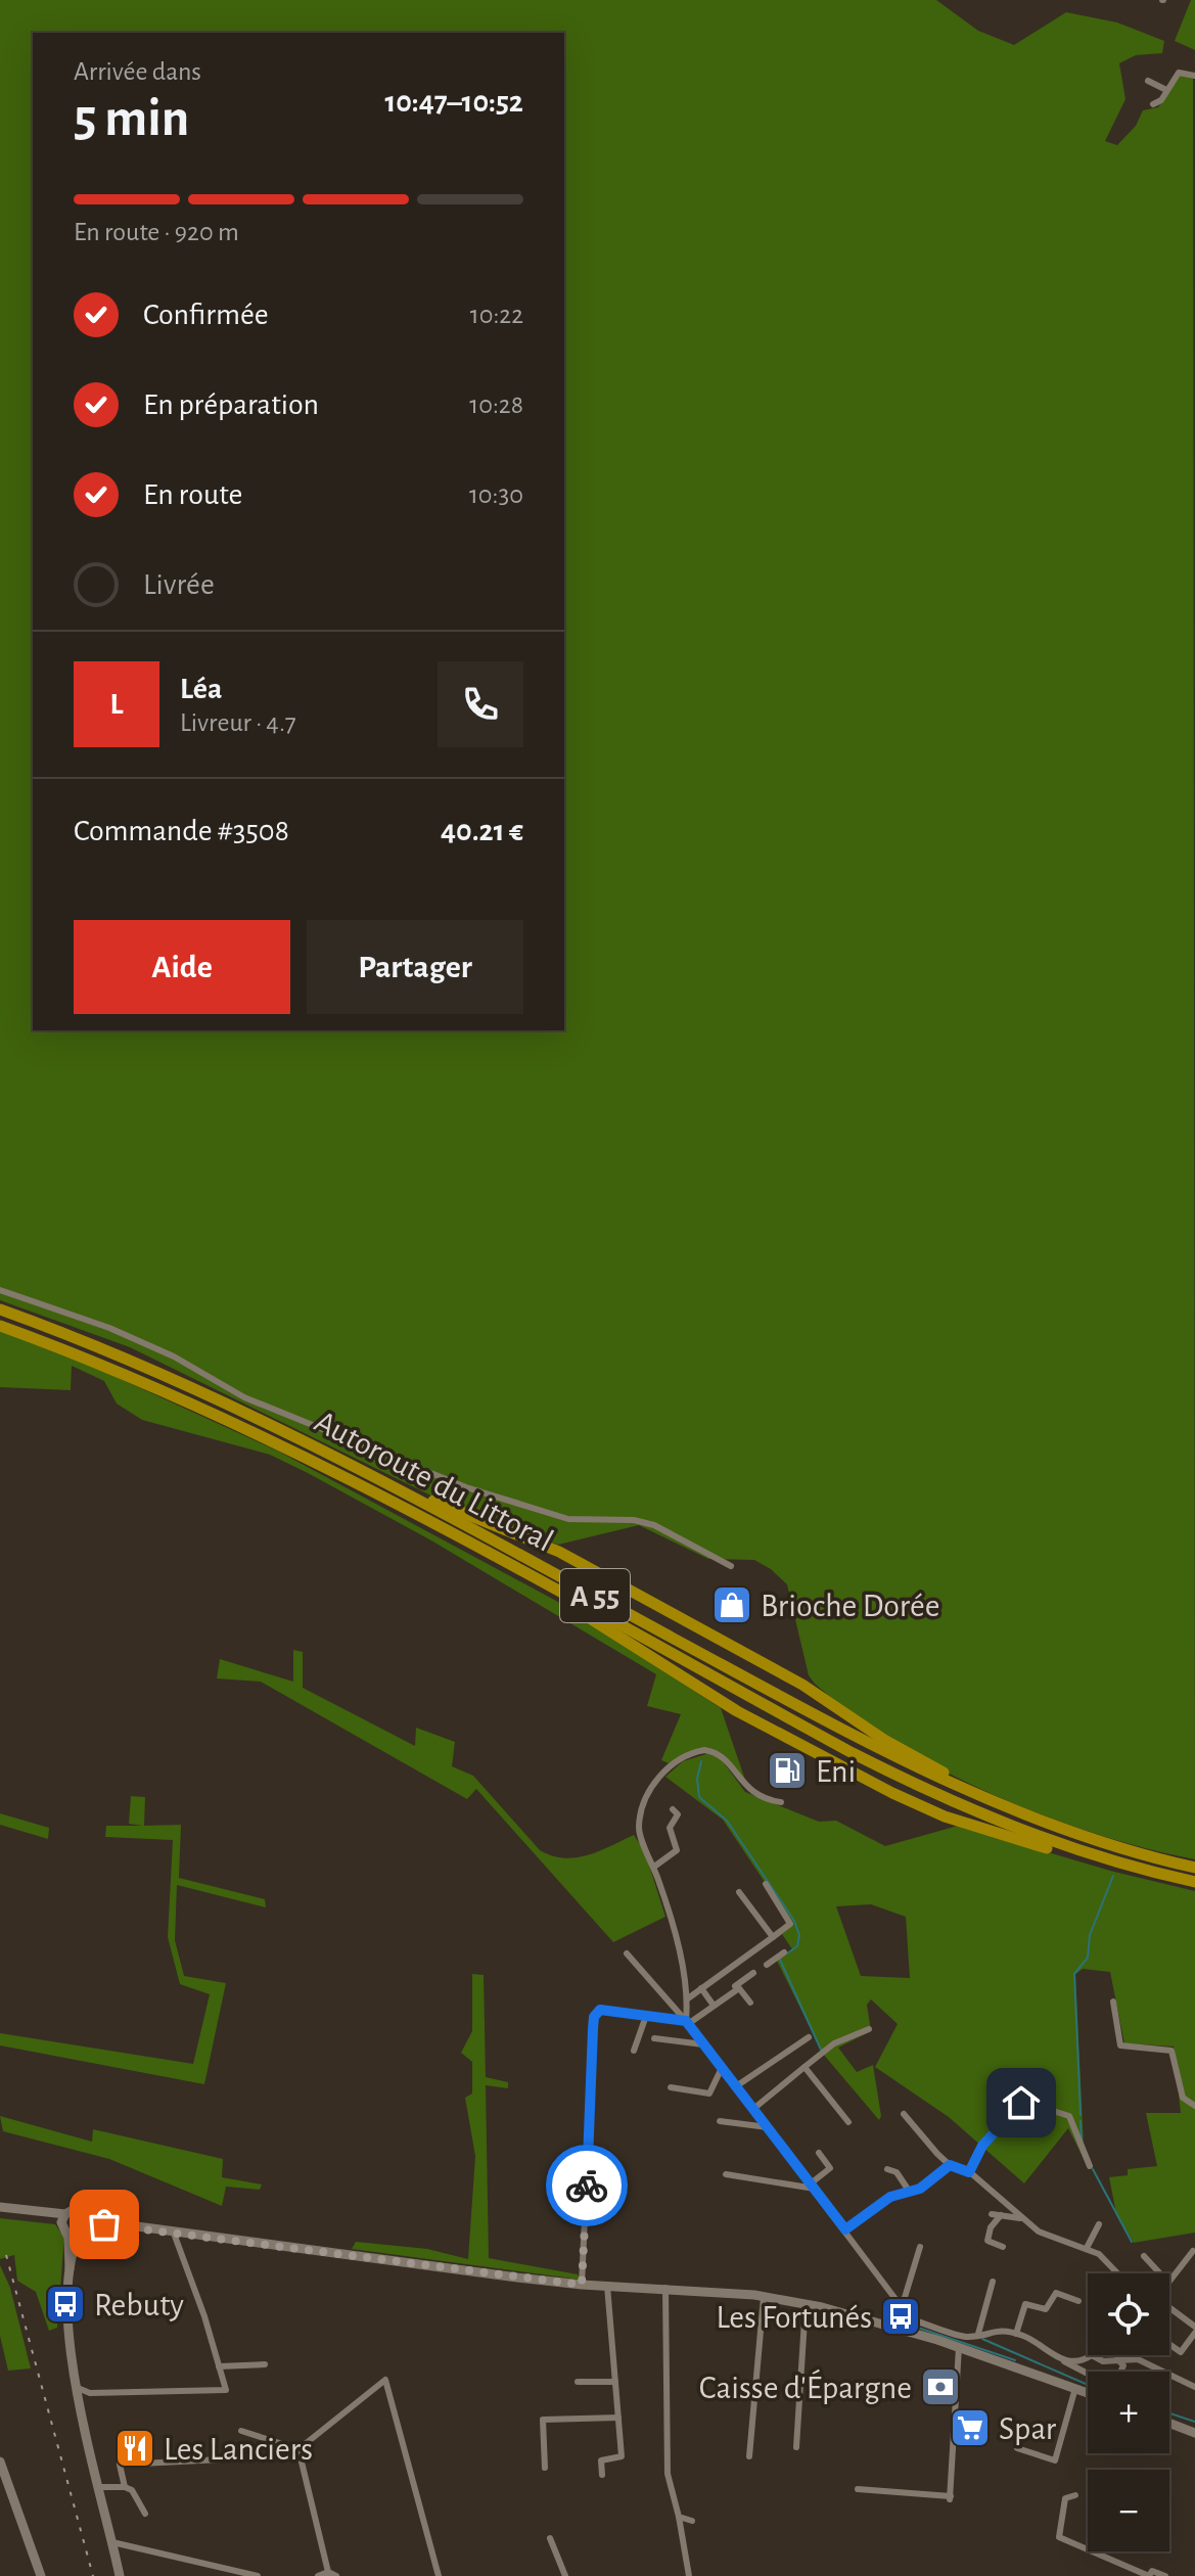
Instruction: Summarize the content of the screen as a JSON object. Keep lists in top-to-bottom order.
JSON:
{
  "streets": {
    "highway": ["Autoroute du Littoral", "A 55"]
  },
  "places": {
    "shop": ["Brioche Dorée"],
    "fuel station": ["Eni"],
    "bus stop": ["Rebuty", "Les Fortunés"],
    "bank": ["Caisse d'Épargne"],
    "supermarket": ["Spar"],
    "restaurant": ["Les Lanciers"]
  },
  "page": {
    "heading": ["5 min", "Arrivée dans", "10:47–10:52"],
    "panel": [
      "Léa",
      "Livreur · 4.7",
      "Commande #3508",
      "40.21 €"
    ],
    "bar": "En route · 920 m",
    "list": [
      ["Confirmée", "10:22"],
      ["En préparation", "10:28"],
      ["En route", "10:30"],
      "Livrée"
    ],
    "round": "L",
    "buttons": ["Aide", "Partager"],
    "map_buttons": ["+", "−"]
  }
}
